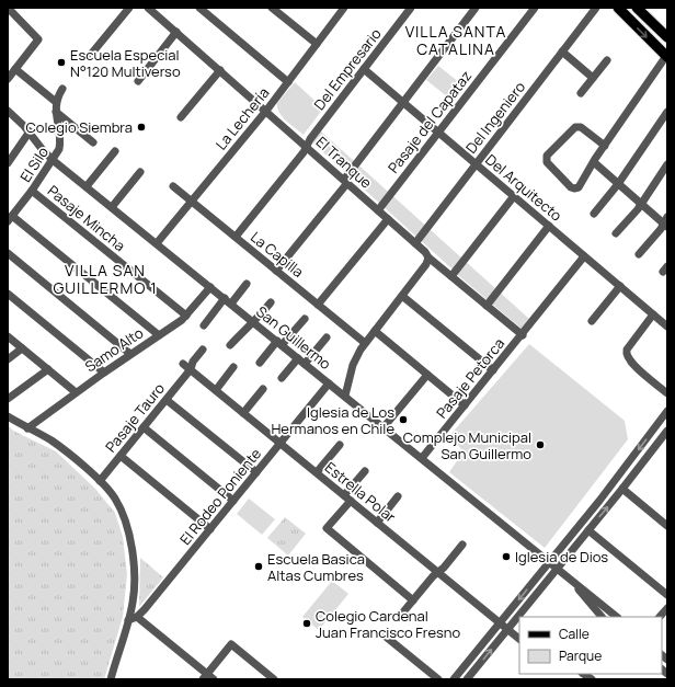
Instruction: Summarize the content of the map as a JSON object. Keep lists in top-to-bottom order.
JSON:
{
  "streets": {
    "street": [
      "Del Empresario",
      "Del Ingeniero",
      "La Lechería",
      "Pasaje del Capataz",
      "El Tranque",
      "El Silo",
      "Del Arquitecto",
      "Pasaje Mincha",
      "La Capilla",
      "San Guillermo",
      "Samo Alto",
      "Pasaje Petorca",
      "Pasaje Tauro",
      "Estrella Polar",
      "El Rodeo Poniente"
    ]
  },
  "crossings": [
    ["Del Empresario", "El Tranque"],
    ["Del Empresario", "Del Arquitecto"],
    ["Del Empresario", "La Capilla"],
    ["Del Ingeniero", "El Tranque"],
    ["Del Ingeniero", "Del Arquitecto"],
    ["La Lechería", "El Tranque"],
    ["La Lechería", "La Capilla"],
    ["La Lechería", "San Guillermo"],
    ["Pasaje del Capataz", "El Tranque"],
    ["Pasaje del Capataz", "Del Arquitecto"],
    ["El Tranque", "Pasaje Petorca"],
    ["El Silo", "Pasaje Mincha"],
    ["El Silo", "San Guillermo"],
    ["Del Arquitecto", "Pasaje Petorca"],
    ["Pasaje Mincha", "Samo Alto"],
    ["San Guillermo", "Samo Alto"],
    ["San Guillermo", "Pasaje Petorca"],
    ["San Guillermo", "El Rodeo Poniente"],
    ["Pasaje Tauro", "Estrella Polar"],
    ["Estrella Polar", "El Rodeo Poniente"]
  ],
  "districts": ["VILLA SANTA CATALINA", "VILLA SAN GUILLERMO 1"],
  "places": [
    "Escuela Especial N°120 Multiverso",
    "Colegio Siembra",
    "Iglesia de Los Hermanos en Chile",
    "Complejo Municipal San Guillermo",
    "Iglesia de Dios",
    "Escuela Basica Altas Cumbres",
    "Colegio Cardenal Juan Francisco Fresno"
  ],
  "legend": ["Calle", "Parque"]
}
